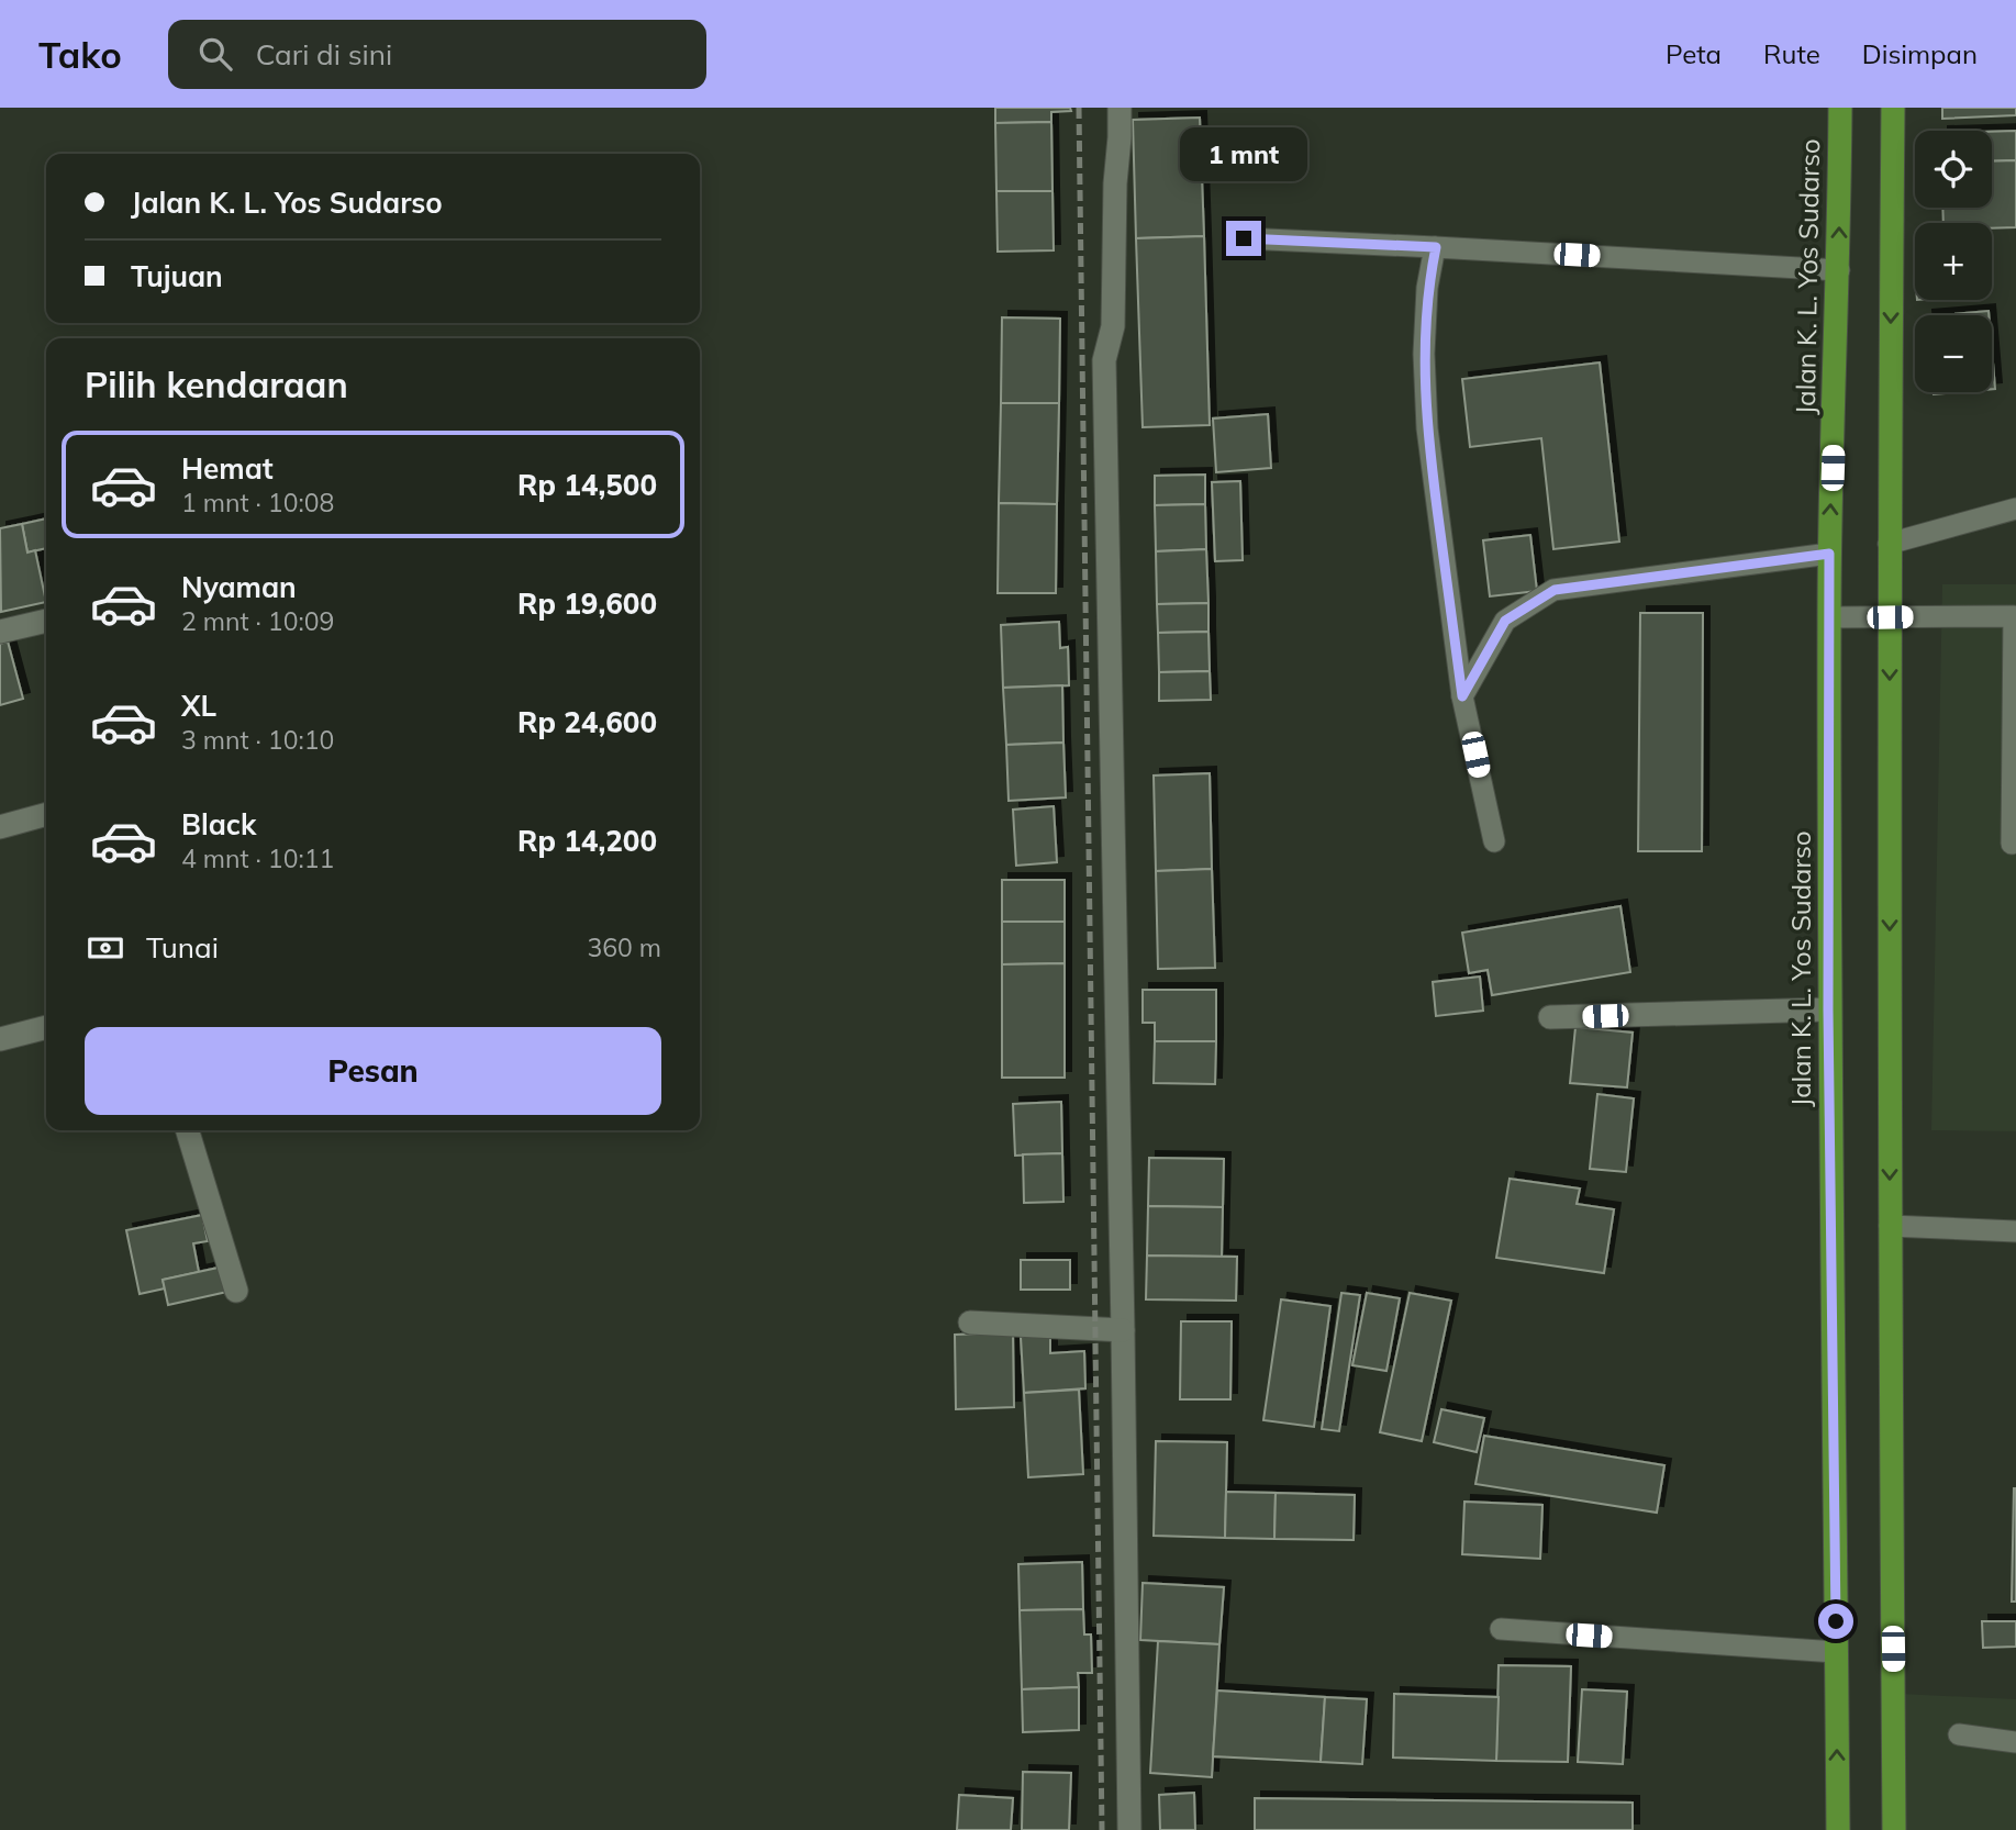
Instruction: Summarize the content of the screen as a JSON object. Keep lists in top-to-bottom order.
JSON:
{
  "streets": {
    "highway": ["Jalan K. L. Yos Sudarso"]
  },
  "page": {
    "header": "Tako",
    "search": "Cari di sini",
    "nav": ["Peta", "Rute", "Disimpan"],
    "bubble": "1 mnt",
    "map_buttons": ["+", "−"],
    "banner": ["Jalan K. L. Yos Sudarso", "Tujuan"],
    "heading": "Pilih kendaraan",
    "list": [
      {
        "name": "Hemat",
        "note": "1 mnt · 10:08",
        "value": "Rp 14,500"
      },
      {
        "name": "Nyaman",
        "note": "2 mnt · 10:09",
        "value": "Rp 19,600"
      },
      {
        "name": "XL",
        "note": "3 mnt · 10:10",
        "value": "Rp 24,600"
      },
      {
        "name": "Black",
        "note": "4 mnt · 10:11",
        "value": "Rp 14,200"
      }
    ],
    "pay": ["Tunai", "360 m"],
    "buttons": "Pesan"
  }
}
